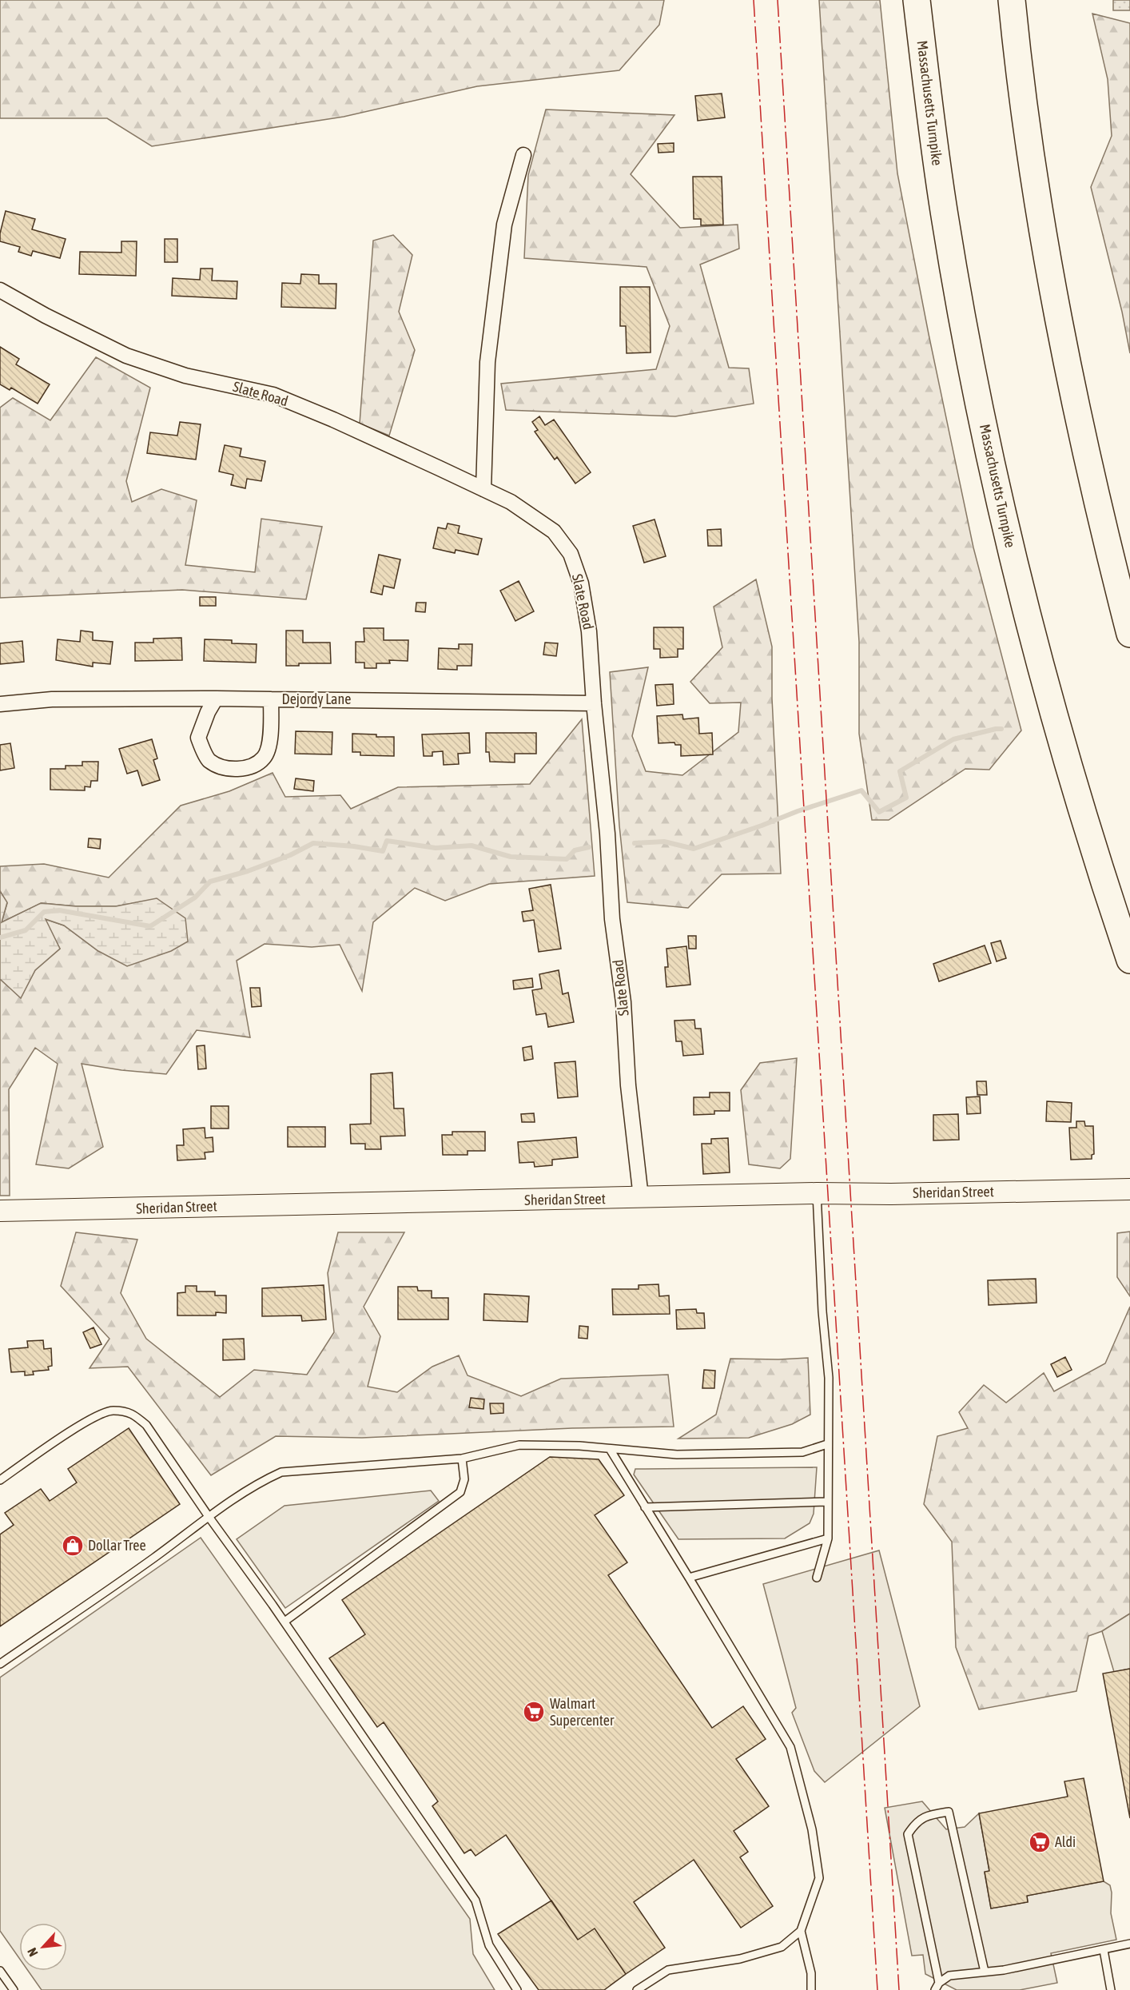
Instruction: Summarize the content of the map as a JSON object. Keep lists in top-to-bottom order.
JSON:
{
  "streets": {
    "highway": ["Massachusetts Turnpike"],
    "street": ["Slate Road", "Dejordy Lane", "Sheridan Street"]
  },
  "crossings": [
    ["Slate Road", "Dejordy Lane"],
    ["Slate Road", "Sheridan Street"]
  ],
  "places": {
    "shop": ["Dollar Tree"],
    "supermarket": ["Walmart Supercenter", "Aldi"]
  },
  "north": "bottom left"
}
